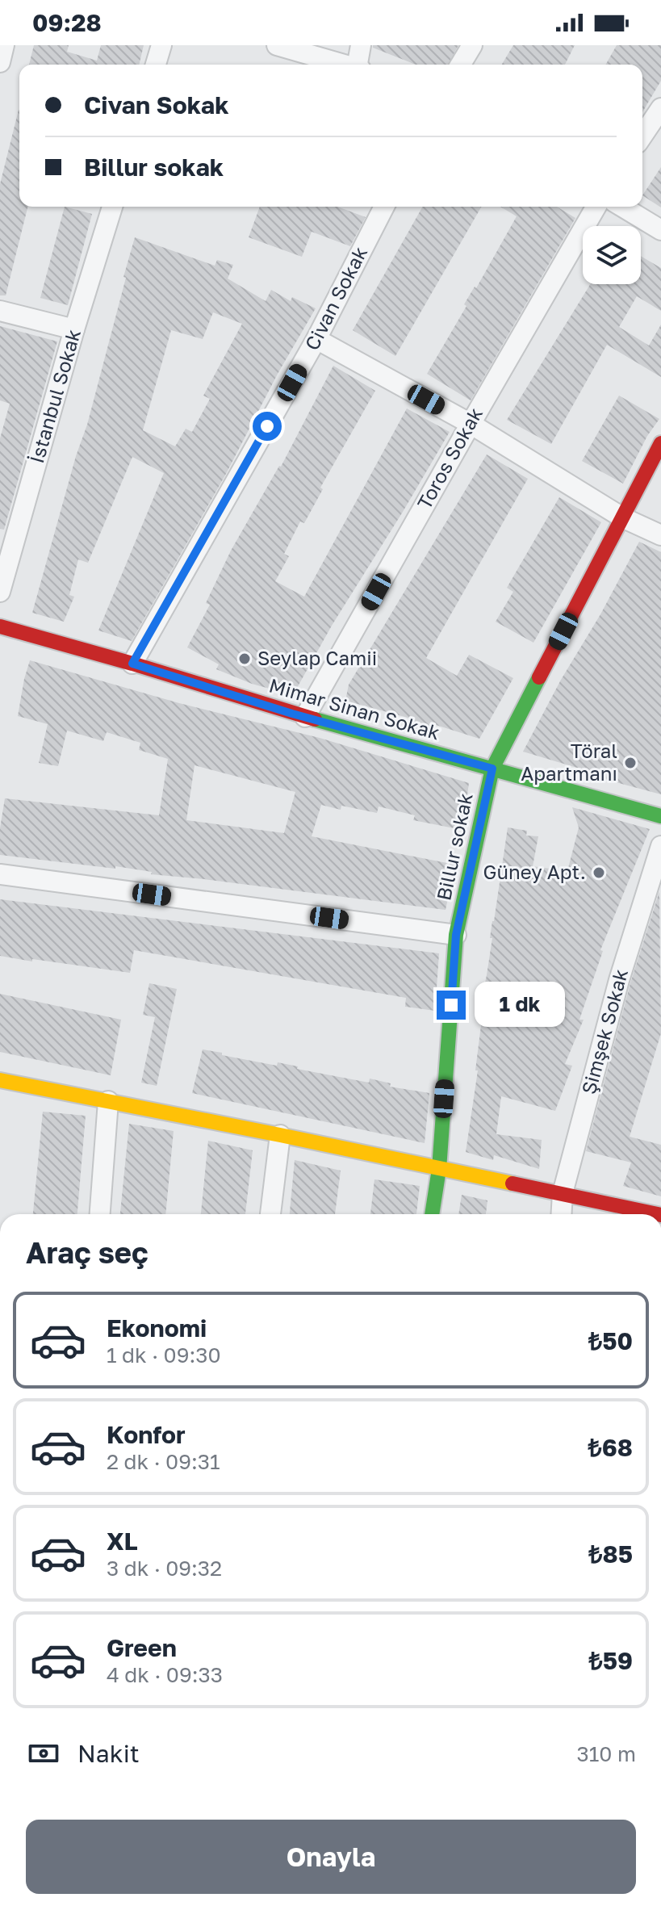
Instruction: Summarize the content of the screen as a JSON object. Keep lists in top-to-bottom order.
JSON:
{
  "streets": {
    "main road": ["Mimar Sinan Sokak", "Billur sokak"],
    "street": [
      "Civan Sokak",
      "İstanbul Sokak",
      "Toros Sokak",
      "Şimşek Sokak"
    ]
  },
  "crossings": [
    ["Civan Sokak", "Mimar Sinan Sokak"],
    ["Toros Sokak", "Mimar Sinan Sokak"],
    ["Mimar Sinan Sokak", "Billur sokak"]
  ],
  "places": ["Seylap Camii", "Töral Apartmanı", "Güney Apt."],
  "page": {
    "status": "09:28",
    "banner": ["Civan Sokak", "Billur sokak"],
    "bubble": "1 dk",
    "heading": "Araç seç",
    "list": [
      {
        "name": "Ekonomi",
        "note": "1 dk · 09:30",
        "value": "₺50"
      },
      {
        "name": "Konfor",
        "note": "2 dk · 09:31",
        "value": "₺68"
      },
      {
        "name": "XL",
        "note": "3 dk · 09:32",
        "value": "₺85"
      },
      {
        "name": "Green",
        "note": "4 dk · 09:33",
        "value": "₺59"
      }
    ],
    "pay": ["Nakit", "310 m"],
    "buttons": "Onayla"
  }
}
